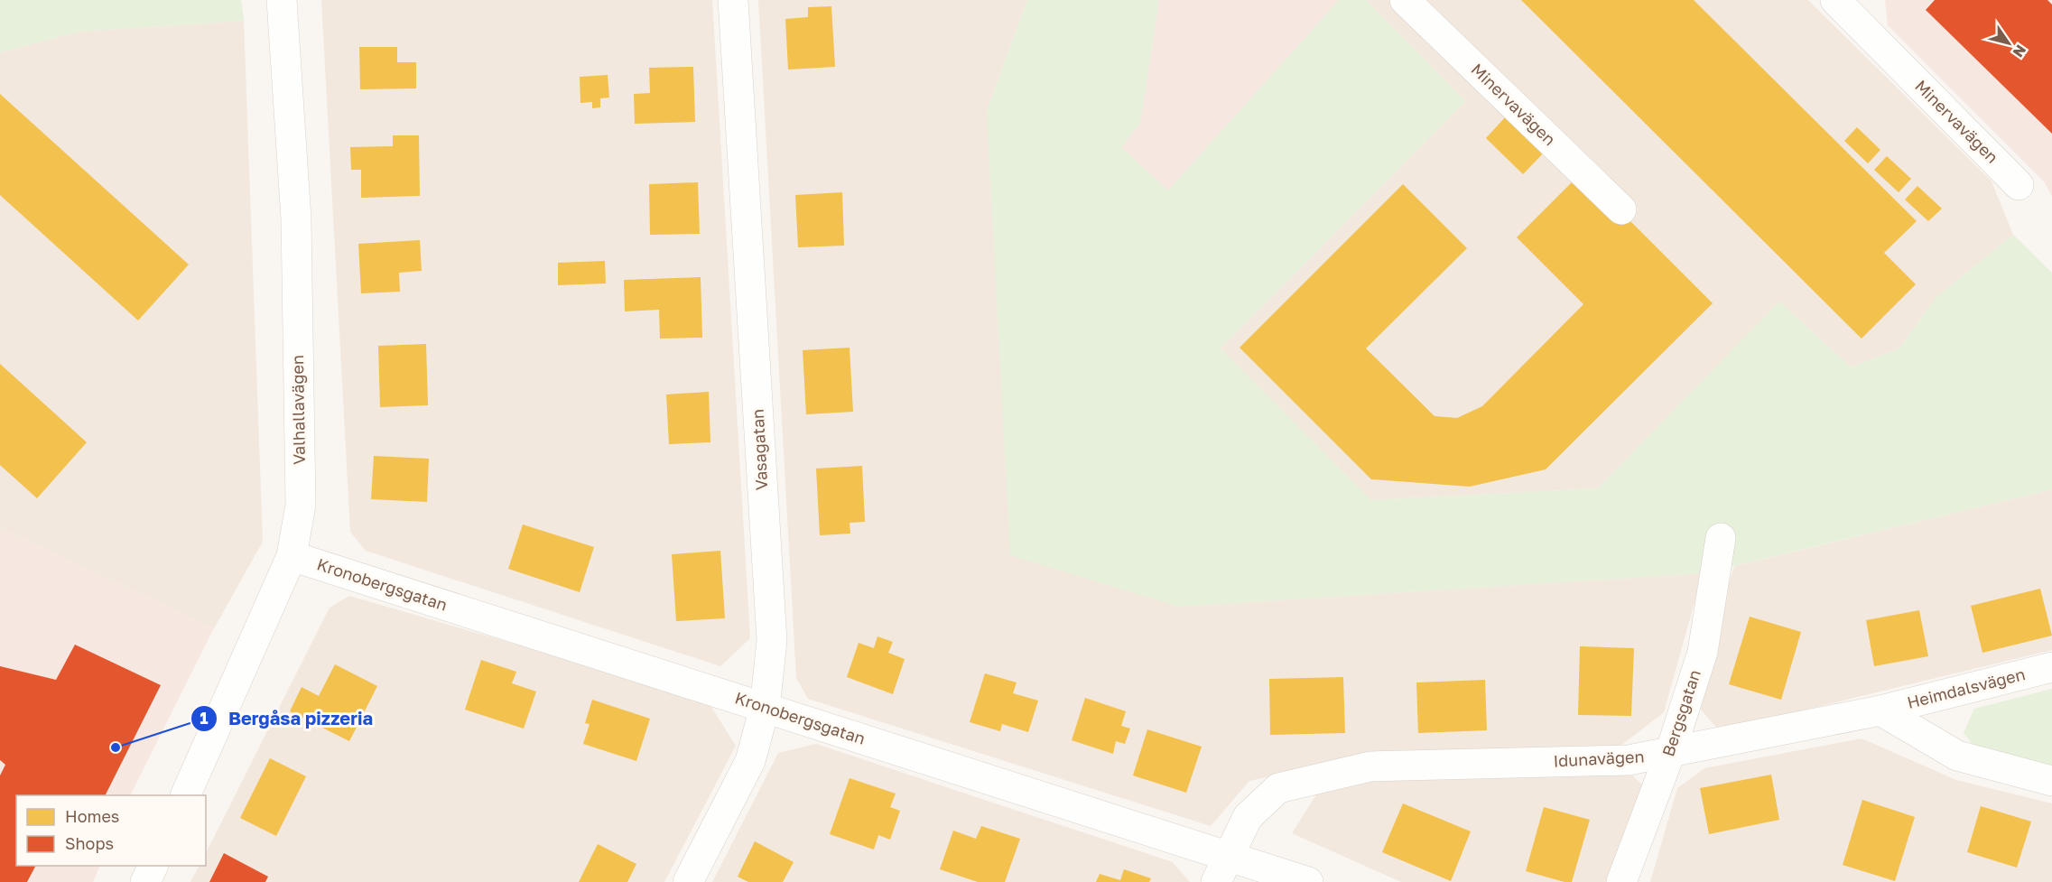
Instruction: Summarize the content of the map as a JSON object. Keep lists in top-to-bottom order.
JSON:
{
  "streets": {
    "street": [
      "Minervavägen",
      "Valhallavägen",
      "Vasagatan",
      "Kronobergsgatan",
      "Heimdalsvägen",
      "Bergsgatan",
      "Idunavägen"
    ]
  },
  "crossings": [
    ["Valhallavägen", "Kronobergsgatan"],
    ["Vasagatan", "Kronobergsgatan"],
    ["Kronobergsgatan", "Idunavägen"],
    ["Heimdalsvägen", "Idunavägen"],
    ["Bergsgatan", "Idunavägen"]
  ],
  "places": ["Bergåsa pizzeria"],
  "legend": ["Homes", "Shops"],
  "north": "bottom right"
}
